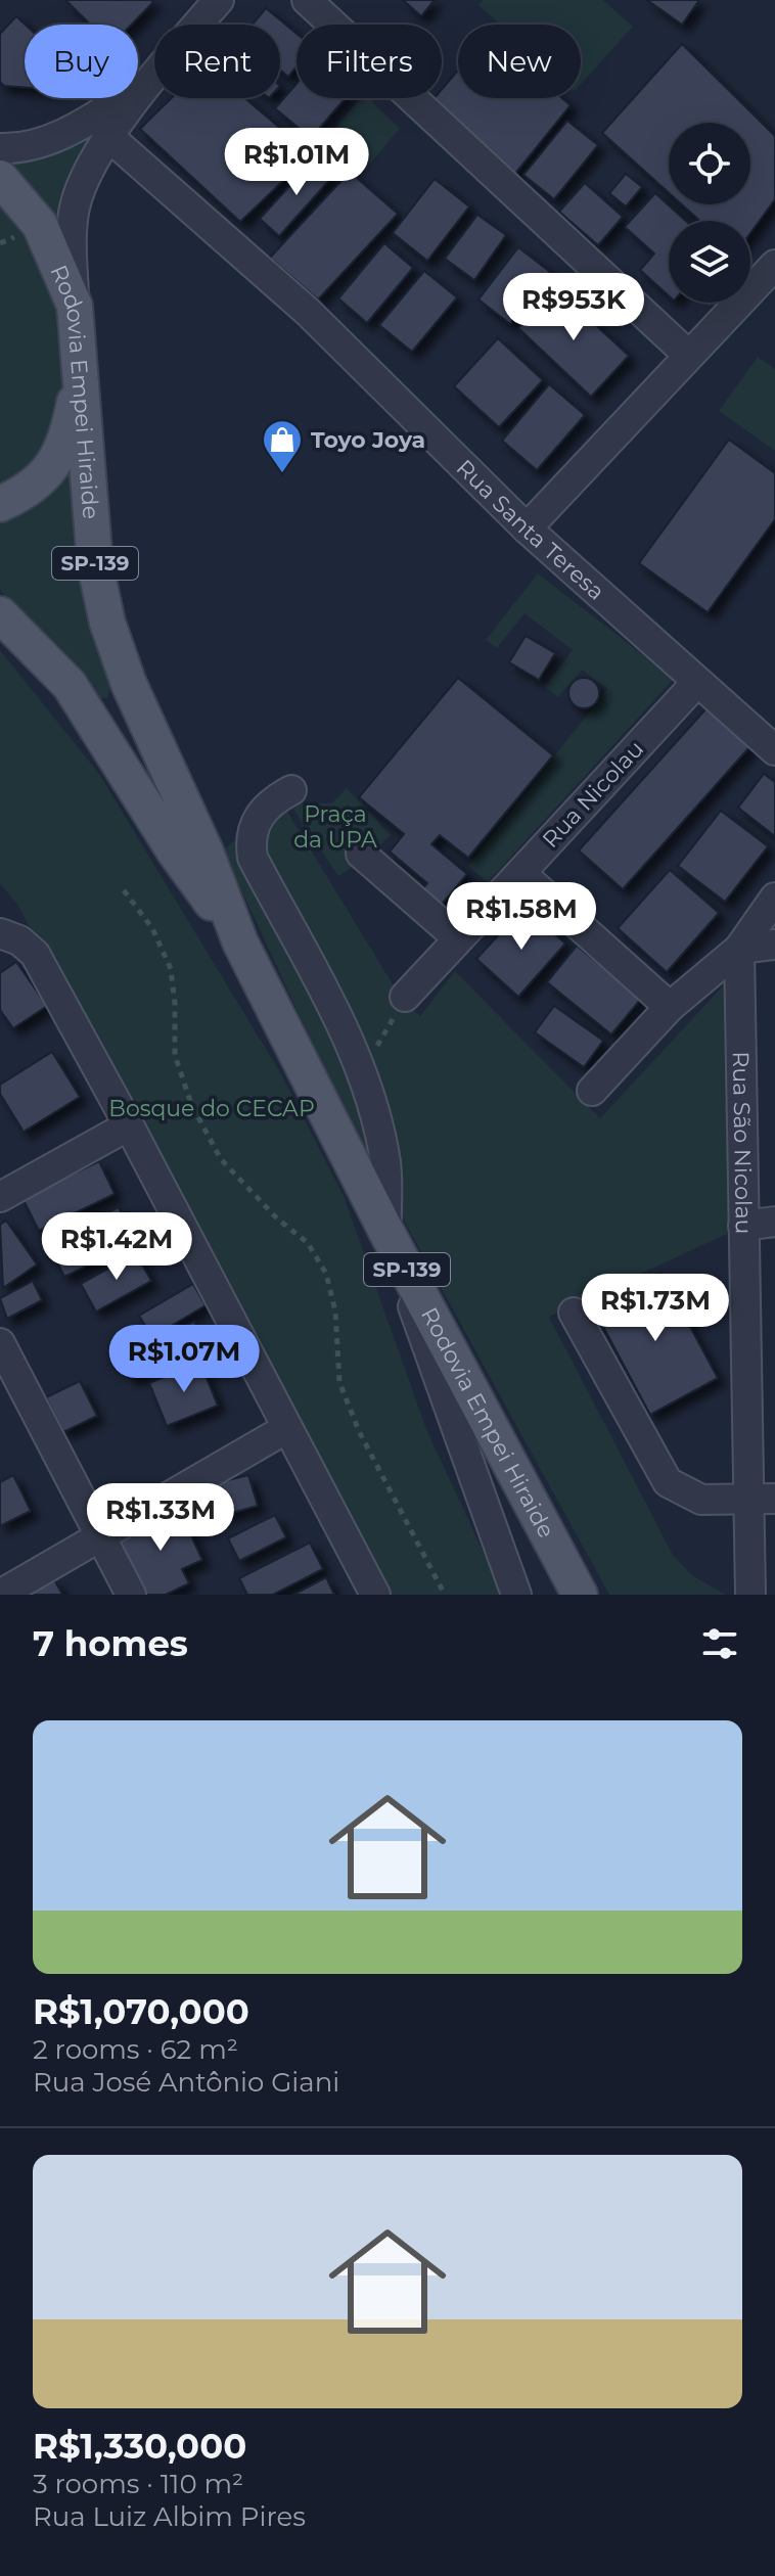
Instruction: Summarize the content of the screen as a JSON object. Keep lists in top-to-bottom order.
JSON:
{
  "streets": {
    "main road": ["Rodovia Empei Hiraide", "SP-139"],
    "street": ["Rua Santa Teresa", "Rua Nicolau", "Rua São Nicolau"]
  },
  "crossings": [
    ["Rua Santa Teresa", "Rua Nicolau"]
  ],
  "parks": ["Praça da UPA", "Bosque do CECAP"],
  "places": {
    "shop": ["Toyo Joya"]
  },
  "page": {
    "chip": [
      "Buy",
      "Rent",
      "Filters",
      "New"
    ],
    "price": [
      "R$1.01M",
      "R$953K",
      "R$1.58M",
      "R$1.42M",
      "R$1.73M",
      "R$1.07M",
      "R$1.33M"
    ],
    "heading": "7 homes",
    "list": [
      {
        "name": "R$1,070,000",
        "note": "2 rooms · 62 m² · Rua José Antônio Giani"
      },
      {
        "name": "R$1,330,000",
        "note": "3 rooms · 110 m² · Rua Luiz Albim Pires"
      }
    ]
  }
}
